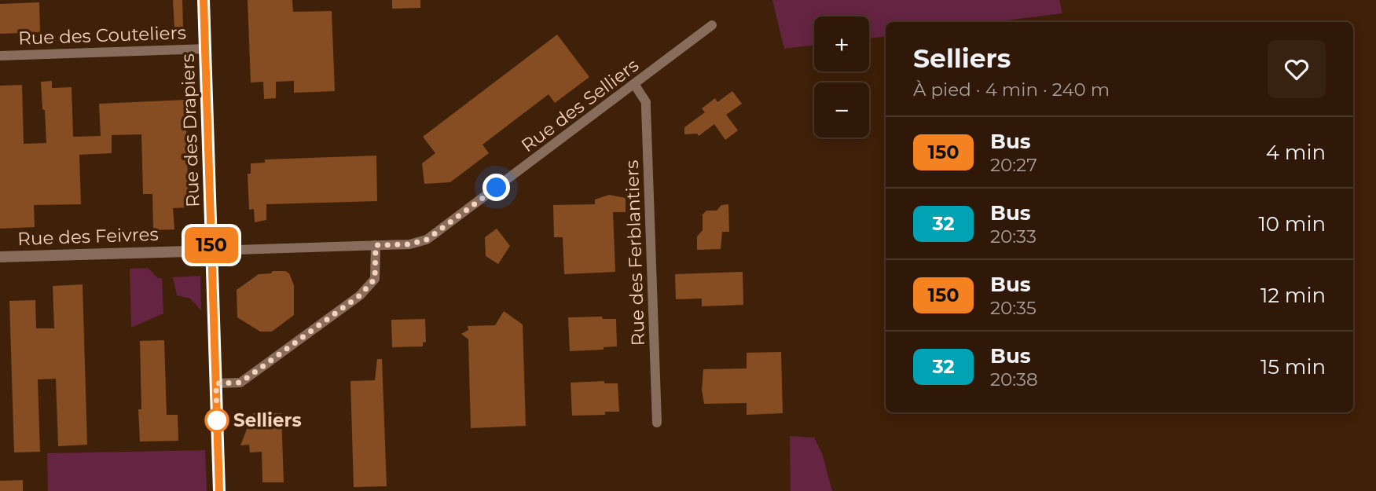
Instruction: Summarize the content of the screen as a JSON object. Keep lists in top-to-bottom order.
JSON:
{
  "streets": {
    "street": [
      "Rue des Couteliers",
      "Rue des Selliers",
      "Rue des Drapiers",
      "Rue des Feivres",
      "Rue des Ferblantiers"
    ]
  },
  "crossings": [
    ["Rue des Couteliers", "Rue des Drapiers"],
    ["Rue des Selliers", "Rue des Feivres"],
    ["Rue des Selliers", "Rue des Ferblantiers"],
    ["Rue des Drapiers", "Rue des Feivres"]
  ],
  "places": ["Selliers"],
  "lines": ["bus line 150"],
  "page": {
    "on_map": "150",
    "map_buttons": ["+", "−"],
    "heading": ["Selliers", "À pied · 4 min · 240 m"],
    "list": [
      {
        "mark": "150",
        "name": "Bus",
        "note": "20:27",
        "value": "4 min"
      },
      {
        "mark": "32",
        "name": "Bus",
        "note": "20:33",
        "value": "10 min"
      },
      {
        "mark": "150",
        "name": "Bus",
        "note": "20:35",
        "value": "12 min"
      },
      {
        "mark": "32",
        "name": "Bus",
        "note": "20:38",
        "value": "15 min"
      }
    ]
  }
}
